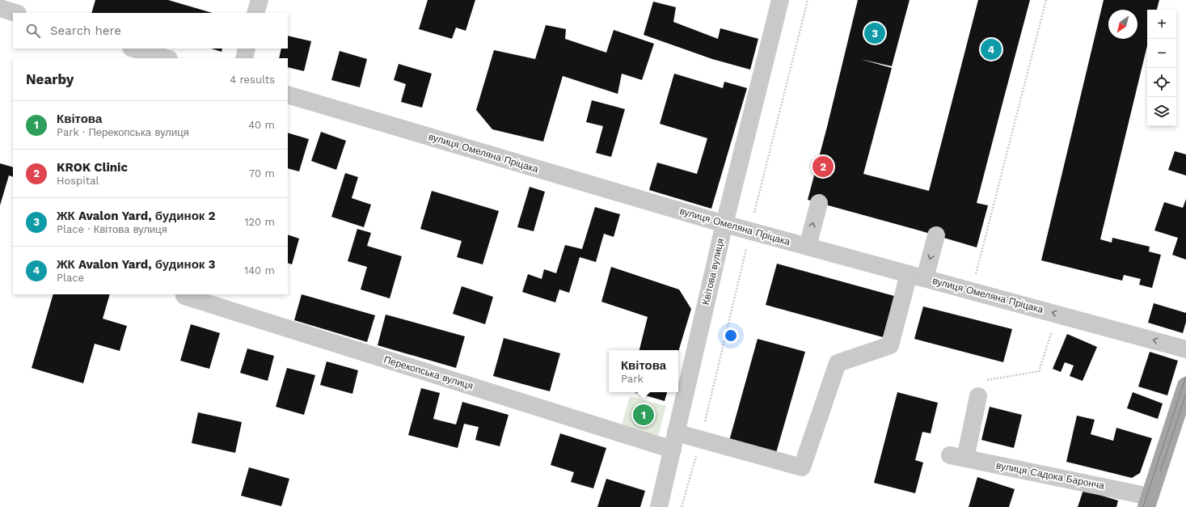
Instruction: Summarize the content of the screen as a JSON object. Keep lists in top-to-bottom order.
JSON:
{
  "streets": {
    "street": [
      "вулиця Омеляна Пріцака",
      "Квітова вулиця",
      "Перекопська вулиця",
      "вулиця Садока Баронча"
    ]
  },
  "crossings": [
    ["вулиця Омеляна Пріцака", "Квітова вулиця"],
    ["вулиця Омеляна Пріцака", "Перекопська вулиця"],
    ["Квітова вулиця", "Перекопська вулиця"]
  ],
  "north": "bottom left",
  "page": {
    "map_buttons": ["+", "−"],
    "search": "Search here",
    "pins": [
      "3",
      "4",
      "2",
      "1"
    ],
    "heading": ["Nearby", "4 results"],
    "list": [
      {
        "mark": "1",
        "name": "Квітова",
        "note": "Park · Перекопська вулиця",
        "value": "40 m"
      },
      {
        "mark": "2",
        "name": "KROK Clinic",
        "note": "Hospital",
        "value": "70 m"
      },
      {
        "mark": "3",
        "name": "ЖК Avalon Yard, будинок 2",
        "note": "Place · Квітова вулиця",
        "value": "120 m"
      },
      {
        "mark": "4",
        "name": "ЖК Avalon Yard, будинок 3",
        "note": "Place",
        "value": "140 m"
      }
    ],
    "popup": ["Квітова", "Park"]
  }
}
